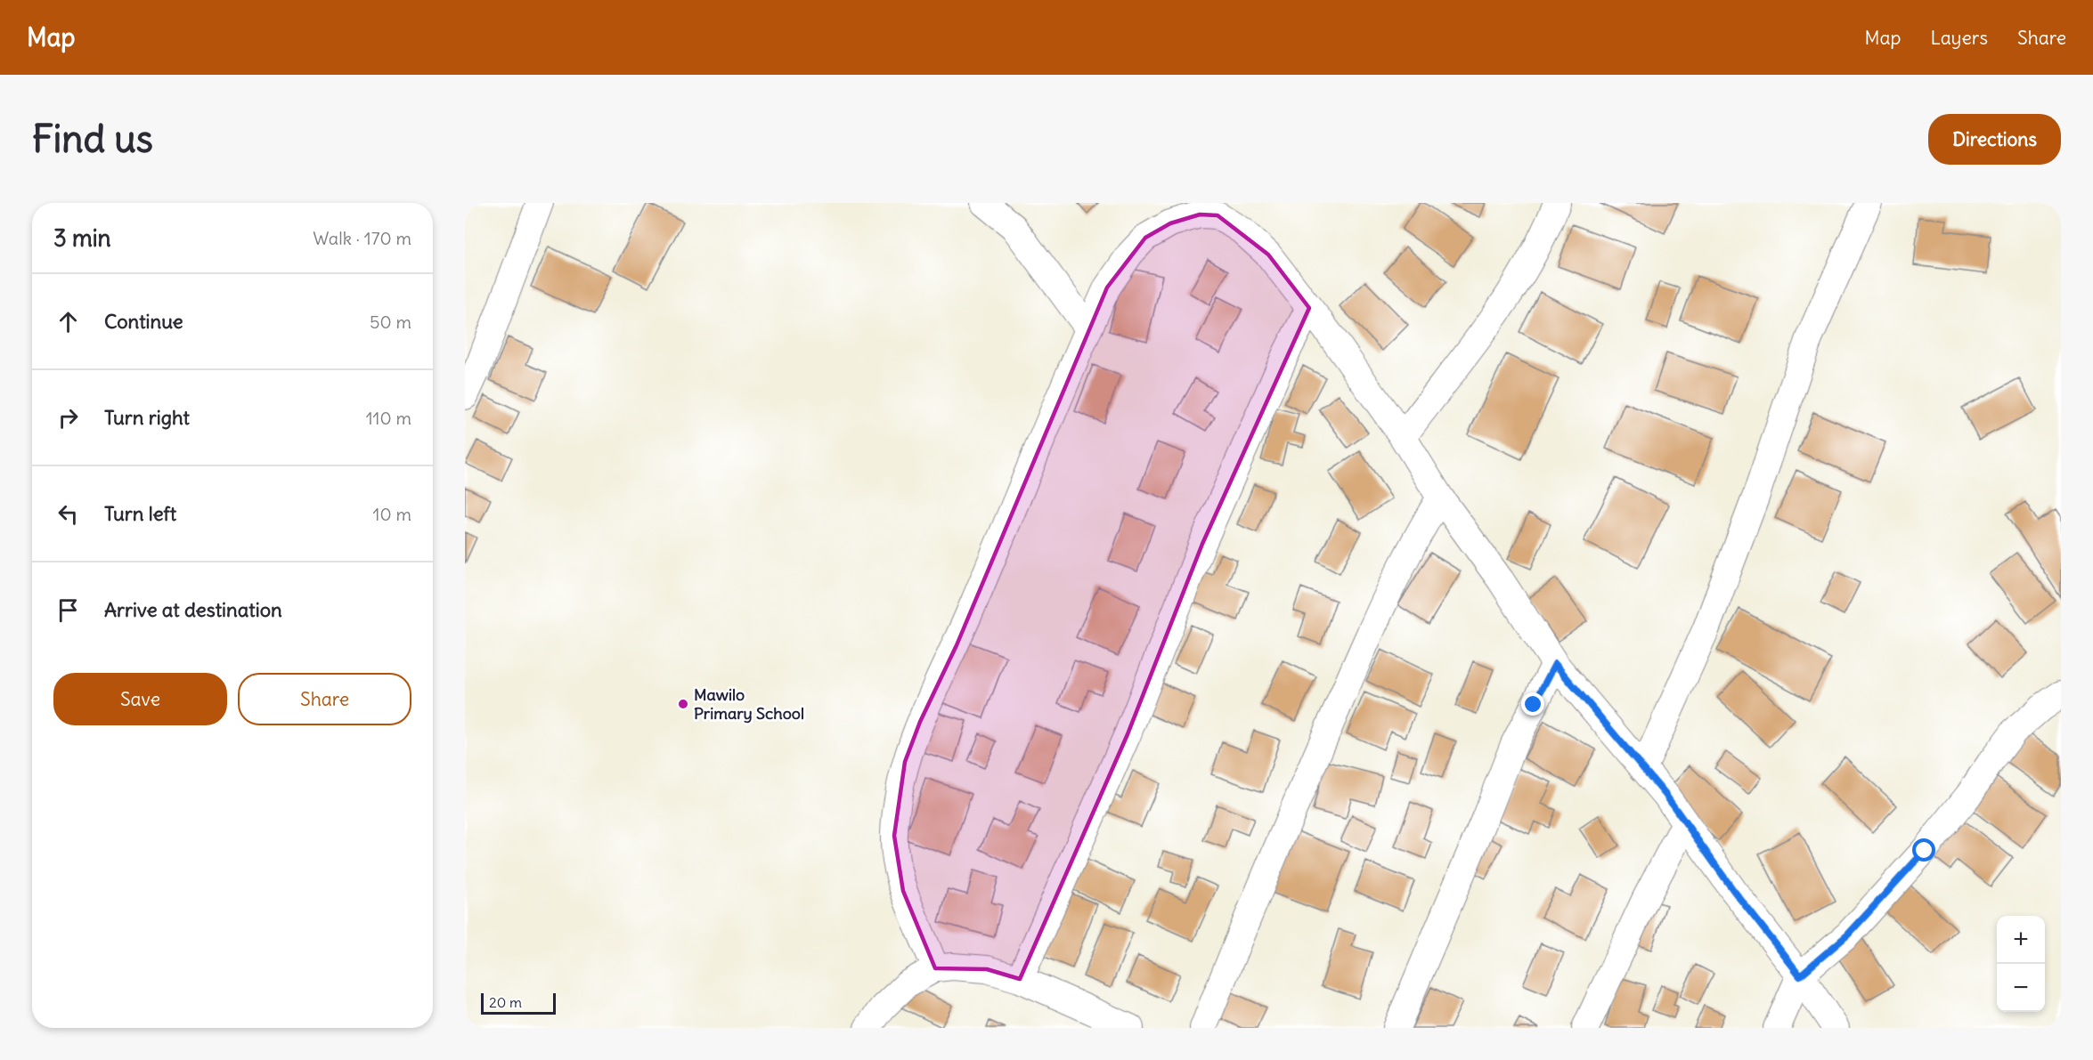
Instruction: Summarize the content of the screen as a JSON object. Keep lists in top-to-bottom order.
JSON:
{
  "places": ["Mawilo Primary School"],
  "scale_bar": "20 m",
  "page": {
    "header": "Map",
    "nav": ["Map", "Layers", "Share"],
    "buttons": [
      "Directions",
      ["Save", "Share"]
    ],
    "title": "Find us",
    "heading": ["3 min", "Walk · 170 m"],
    "list": [
      ["Continue", "50 m"],
      ["Turn right", "110 m"],
      ["Turn left", "10 m"],
      "Arrive at destination"
    ],
    "map_buttons": ["+", "−"],
    "scale": "20 m"
  }
}
